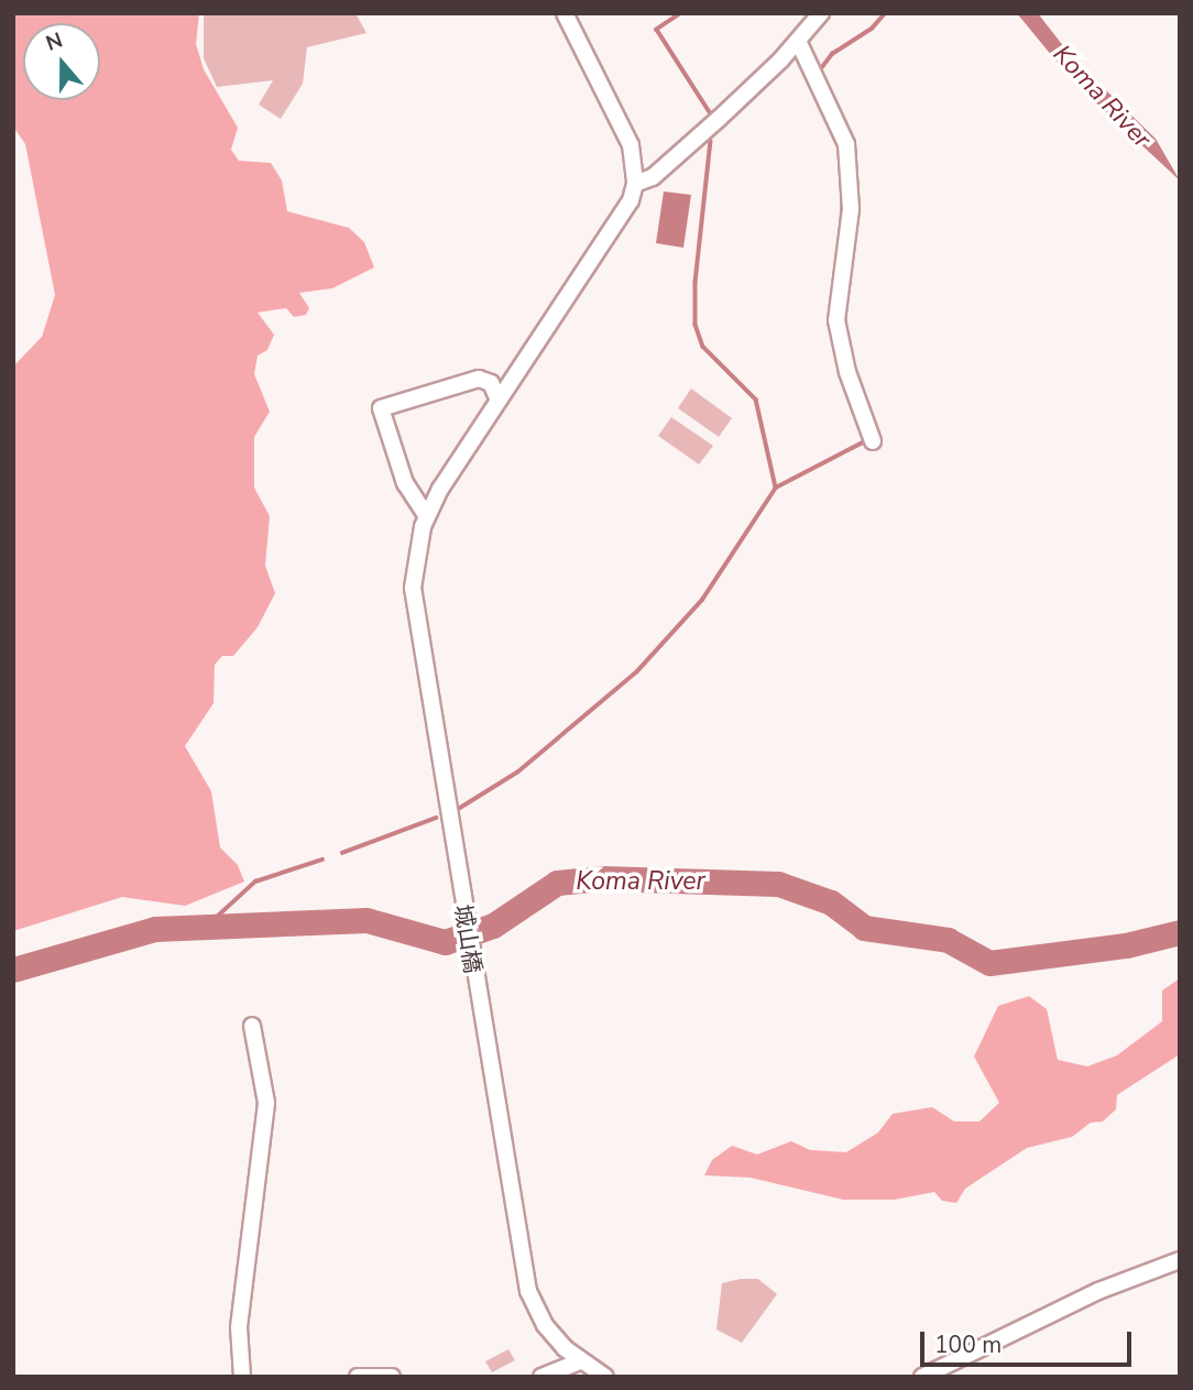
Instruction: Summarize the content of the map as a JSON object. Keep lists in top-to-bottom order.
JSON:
{
  "streets": {
    "street": ["城山橋"]
  },
  "water": ["Koma River"],
  "scale_bar": "100 m",
  "north": "top"
}
